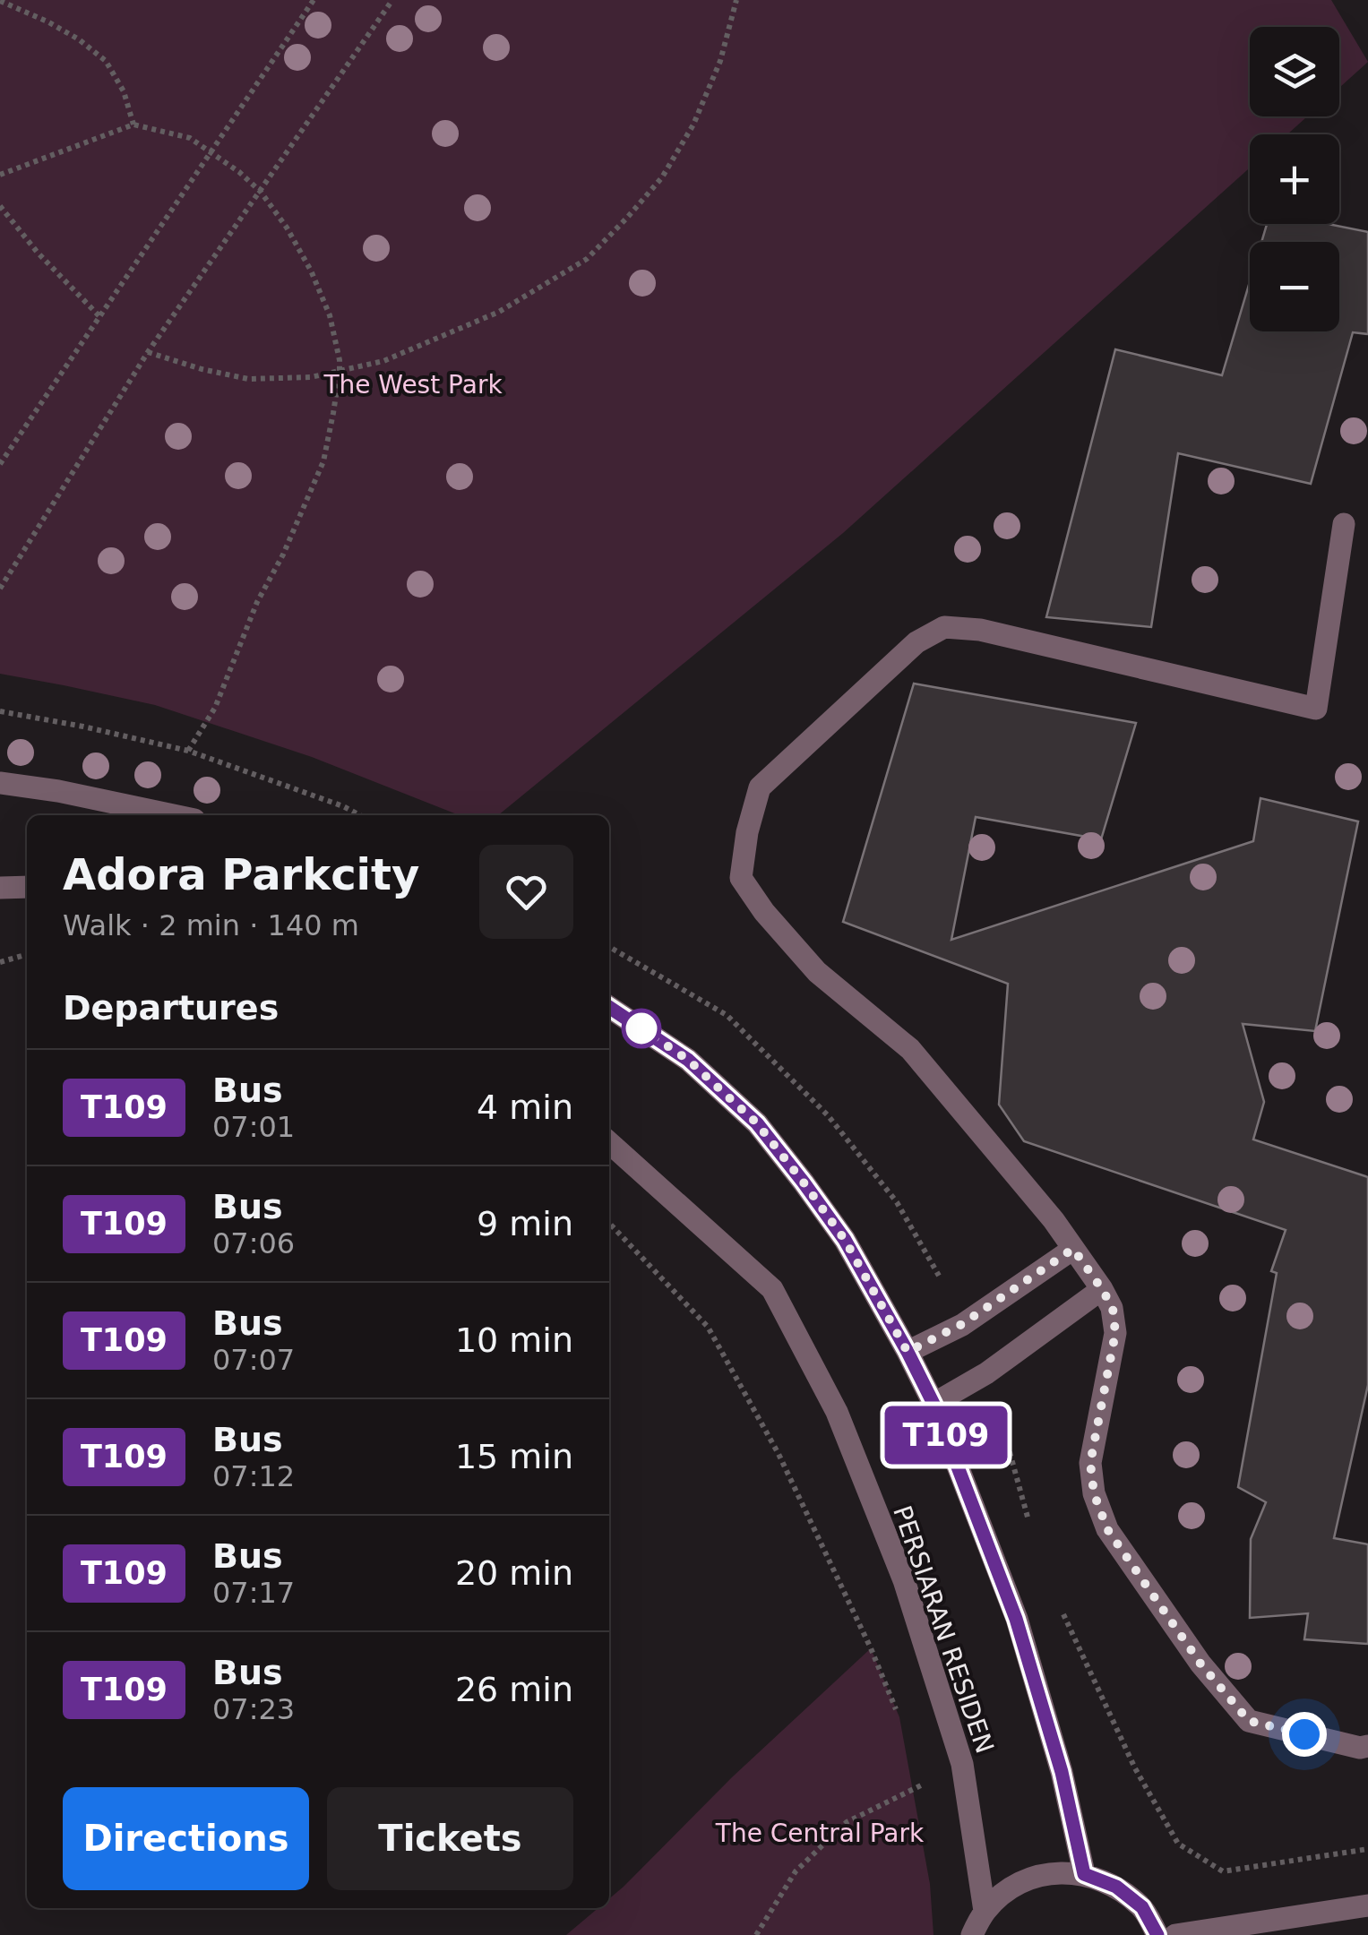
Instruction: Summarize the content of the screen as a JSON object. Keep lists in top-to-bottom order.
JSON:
{
  "streets": {
    "street": ["PERSIARAN RESIDEN"]
  },
  "parks": ["The West Park", "The Central Park"],
  "lines": ["bus line T109"],
  "page": {
    "on_map": "T109",
    "map_buttons": ["+", "−"],
    "heading": [
      ["Adora Parkcity", "Walk · 2 min · 140 m"],
      "Departures"
    ],
    "list": [
      {
        "mark": "T109",
        "name": "Bus",
        "note": "07:01",
        "value": "4 min"
      },
      {
        "mark": "T109",
        "name": "Bus",
        "note": "07:06",
        "value": "9 min"
      },
      {
        "mark": "T109",
        "name": "Bus",
        "note": "07:07",
        "value": "10 min"
      },
      {
        "mark": "T109",
        "name": "Bus",
        "note": "07:12",
        "value": "15 min"
      },
      {
        "mark": "T109",
        "name": "Bus",
        "note": "07:17",
        "value": "20 min"
      },
      {
        "mark": "T109",
        "name": "Bus",
        "note": "07:23",
        "value": "26 min"
      }
    ],
    "buttons": ["Directions", "Tickets"]
  }
}
